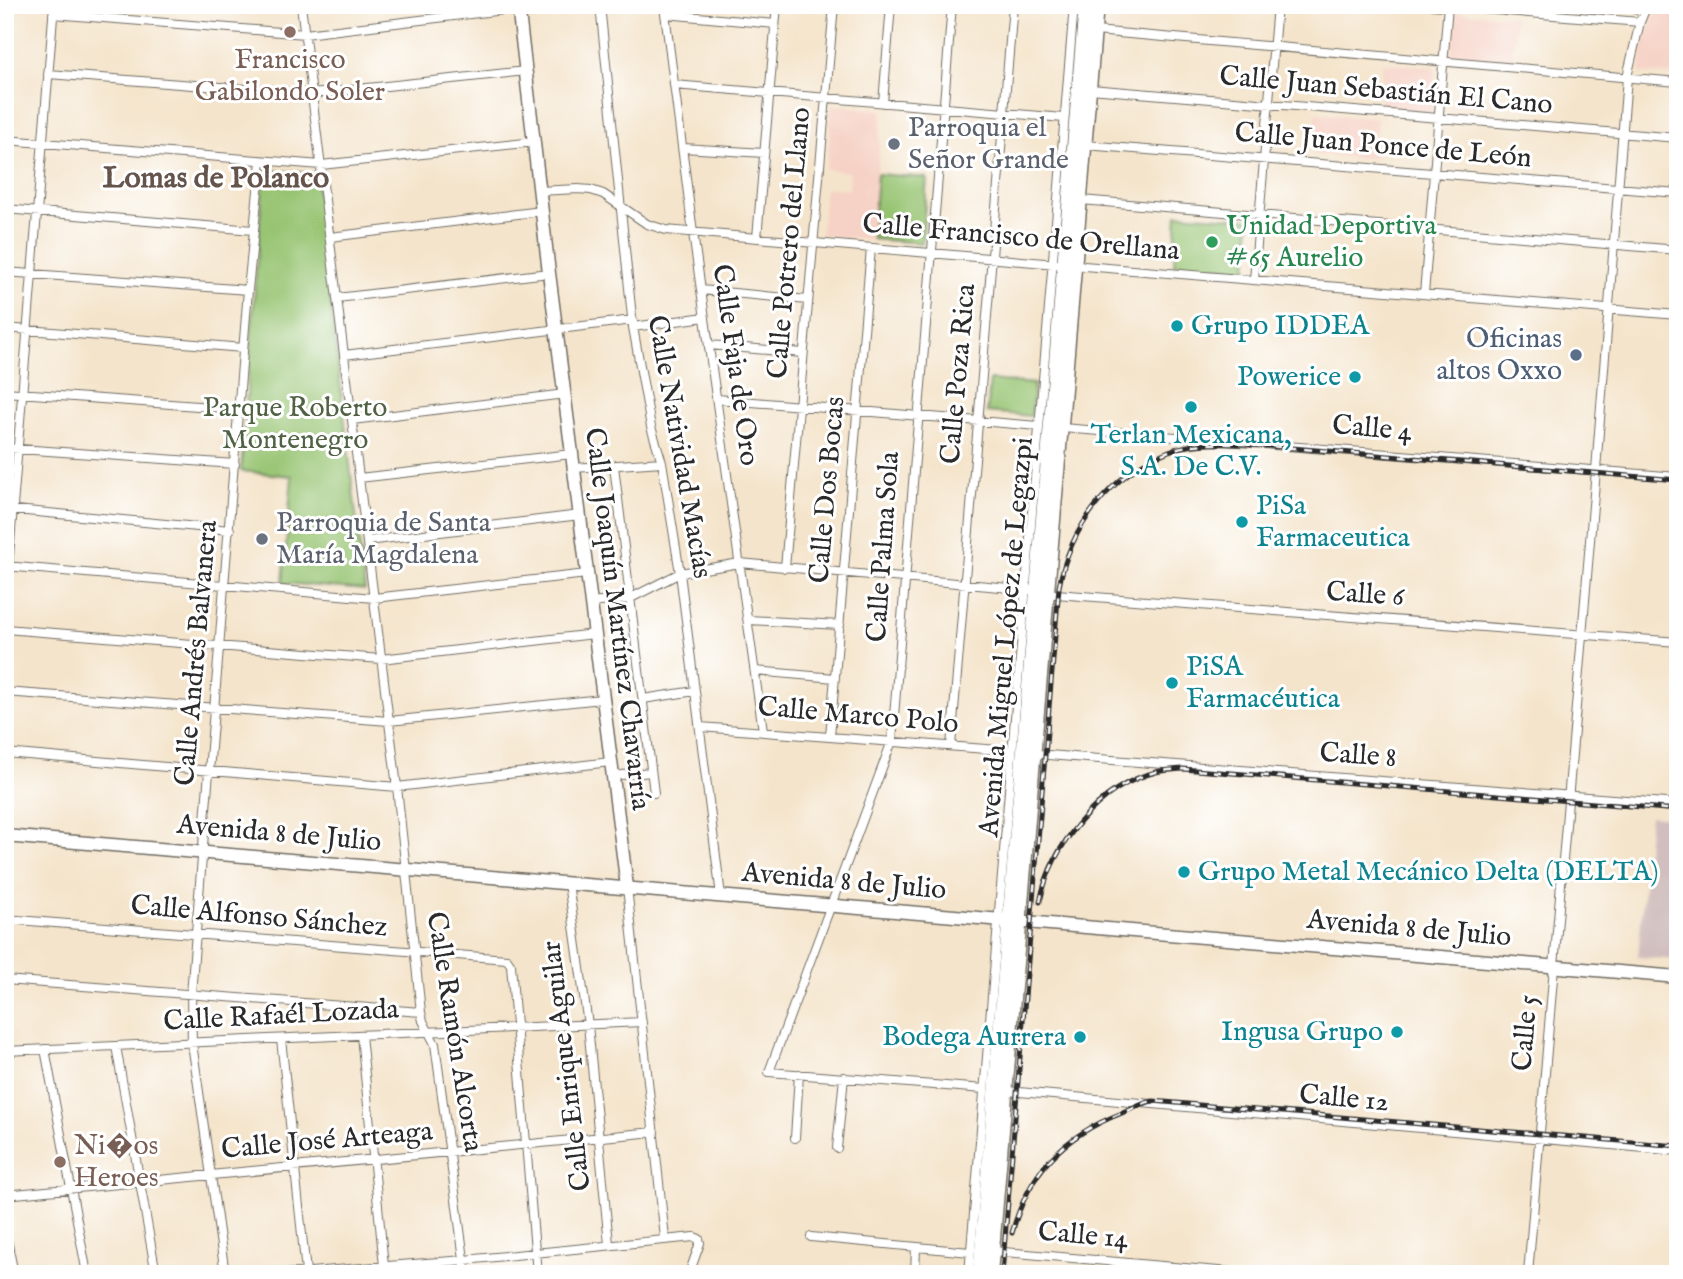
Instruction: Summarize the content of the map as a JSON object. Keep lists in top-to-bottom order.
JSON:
{
  "streets": {
    "main road": ["Calle Joaquín Martínez Chavarría", "Avenida Miguel López de Legazpi", "Avenida 8 de Julio"],
    "street": [
      "Calle Juan Sebastián El Cano",
      "Calle Juan Ponce de León",
      "Calle Francisco de Orellana",
      "Calle Potrero del Llano",
      "Calle Faja de Oro",
      "Calle Poza Rica",
      "Calle 4",
      "Calle Natividad Macías",
      "Calle Dos Bocas",
      "Calle Palma Sola",
      "Calle 6",
      "Calle Andrés Balvanera",
      "Calle Marco Polo",
      "Calle 8",
      "Calle Alfonso Sánchez",
      "Calle Rafaél Lozada",
      "Calle Ramón Alcorta",
      "Calle 5",
      "Calle Enrique Aguilar",
      "Calle 12",
      "Calle José Arteaga",
      "Calle 14"
    ]
  },
  "crossings": [
    ["Calle Juan Sebastián El Cano", "Avenida Miguel López de Legazpi"],
    ["Calle Juan Sebastián El Cano", "Calle 5"],
    ["Calle Juan Ponce de León", "Avenida Miguel López de Legazpi"],
    ["Calle Juan Ponce de León", "Calle 5"],
    ["Calle Francisco de Orellana", "Calle Potrero del Llano"],
    ["Calle Francisco de Orellana", "Calle Faja de Oro"],
    ["Calle Francisco de Orellana", "Calle Poza Rica"],
    ["Calle Francisco de Orellana", "Calle Natividad Macías"],
    ["Calle Francisco de Orellana", "Calle Dos Bocas"],
    ["Calle Francisco de Orellana", "Calle Palma Sola"],
    ["Calle Francisco de Orellana", "Calle Joaquín Martínez Chavarría"],
    ["Calle Francisco de Orellana", "Avenida Miguel López de Legazpi"],
    ["Calle Francisco de Orellana", "Calle 5"],
    ["Calle Potrero del Llano", "Calle 6"],
    ["Calle Faja de Oro", "Calle 6"],
    ["Calle Faja de Oro", "Calle Marco Polo"],
    ["Calle Poza Rica", "Calle 6"],
    ["Calle Poza Rica", "Calle Marco Polo"],
    ["Calle 4", "Avenida Miguel López de Legazpi"],
    ["Calle 4", "Calle 5"],
    ["Calle Natividad Macías", "Calle 6"],
    ["Calle Natividad Macías", "Calle Marco Polo"],
    ["Calle Natividad Macías", "Avenida 8 de Julio"],
    ["Calle Dos Bocas", "Calle 6"],
    ["Calle Dos Bocas", "Calle Marco Polo"],
    ["Calle Palma Sola", "Calle 6"],
    ["Calle Palma Sola", "Calle Marco Polo"],
    ["Calle Palma Sola", "Avenida 8 de Julio"],
    ["Calle 6", "Avenida Miguel López de Legazpi"],
    ["Calle 6", "Calle 5"],
    ["Calle Joaquín Martínez Chavarría", "Avenida 8 de Julio"],
    ["Calle Joaquín Martínez Chavarría", "Calle Rafaél Lozada"],
    ["Calle Joaquín Martínez Chavarría", "Calle José Arteaga"],
    ["Avenida Miguel López de Legazpi", "Calle Marco Polo"],
    ["Avenida Miguel López de Legazpi", "Calle 8"],
    ["Avenida Miguel López de Legazpi", "Avenida 8 de Julio"],
    ["Avenida Miguel López de Legazpi", "Calle 12"],
    ["Avenida Miguel López de Legazpi", "Calle 14"],
    ["Calle Andrés Balvanera", "Avenida 8 de Julio"],
    ["Calle Andrés Balvanera", "Calle Alfonso Sánchez"],
    ["Calle Andrés Balvanera", "Calle Rafaél Lozada"],
    ["Calle Andrés Balvanera", "Calle José Arteaga"],
    ["Calle 8", "Calle 5"],
    ["Avenida 8 de Julio", "Calle Ramón Alcorta"],
    ["Avenida 8 de Julio", "Calle 5"],
    ["Avenida 8 de Julio", "Calle Enrique Aguilar"],
    ["Calle Alfonso Sánchez", "Calle Rafaél Lozada"],
    ["Calle Alfonso Sánchez", "Calle Ramón Alcorta"],
    ["Calle Rafaél Lozada", "Calle Ramón Alcorta"],
    ["Calle Rafaél Lozada", "Calle Enrique Aguilar"],
    ["Calle Ramón Alcorta", "Calle José Arteaga"],
    ["Calle 5", "Calle 12"],
    ["Calle Enrique Aguilar", "Calle José Arteaga"]
  ],
  "districts": ["Lomas de Polanco"],
  "parks": ["Parque Roberto Montenegro"],
  "places": [
    "Francisco Gabilondo Soler",
    "Parroquia el Señor Grande",
    "Unidad Deportiva #65 Aurelio",
    "Grupo IDDEA",
    "Oficinas altos Oxxo",
    "Powerice",
    "Terlan Mexicana, S.A. De C.V.",
    "PiSa Farmaceutica",
    "Parroquia de Santa María Magdalena",
    "PiSA Farmacéutica",
    "Grupo Metal Mecánico Delta (DELTA)",
    "Ingusa Grupo",
    "Bodega Aurrera",
    "Ni�os Heroes"
  ]
}
